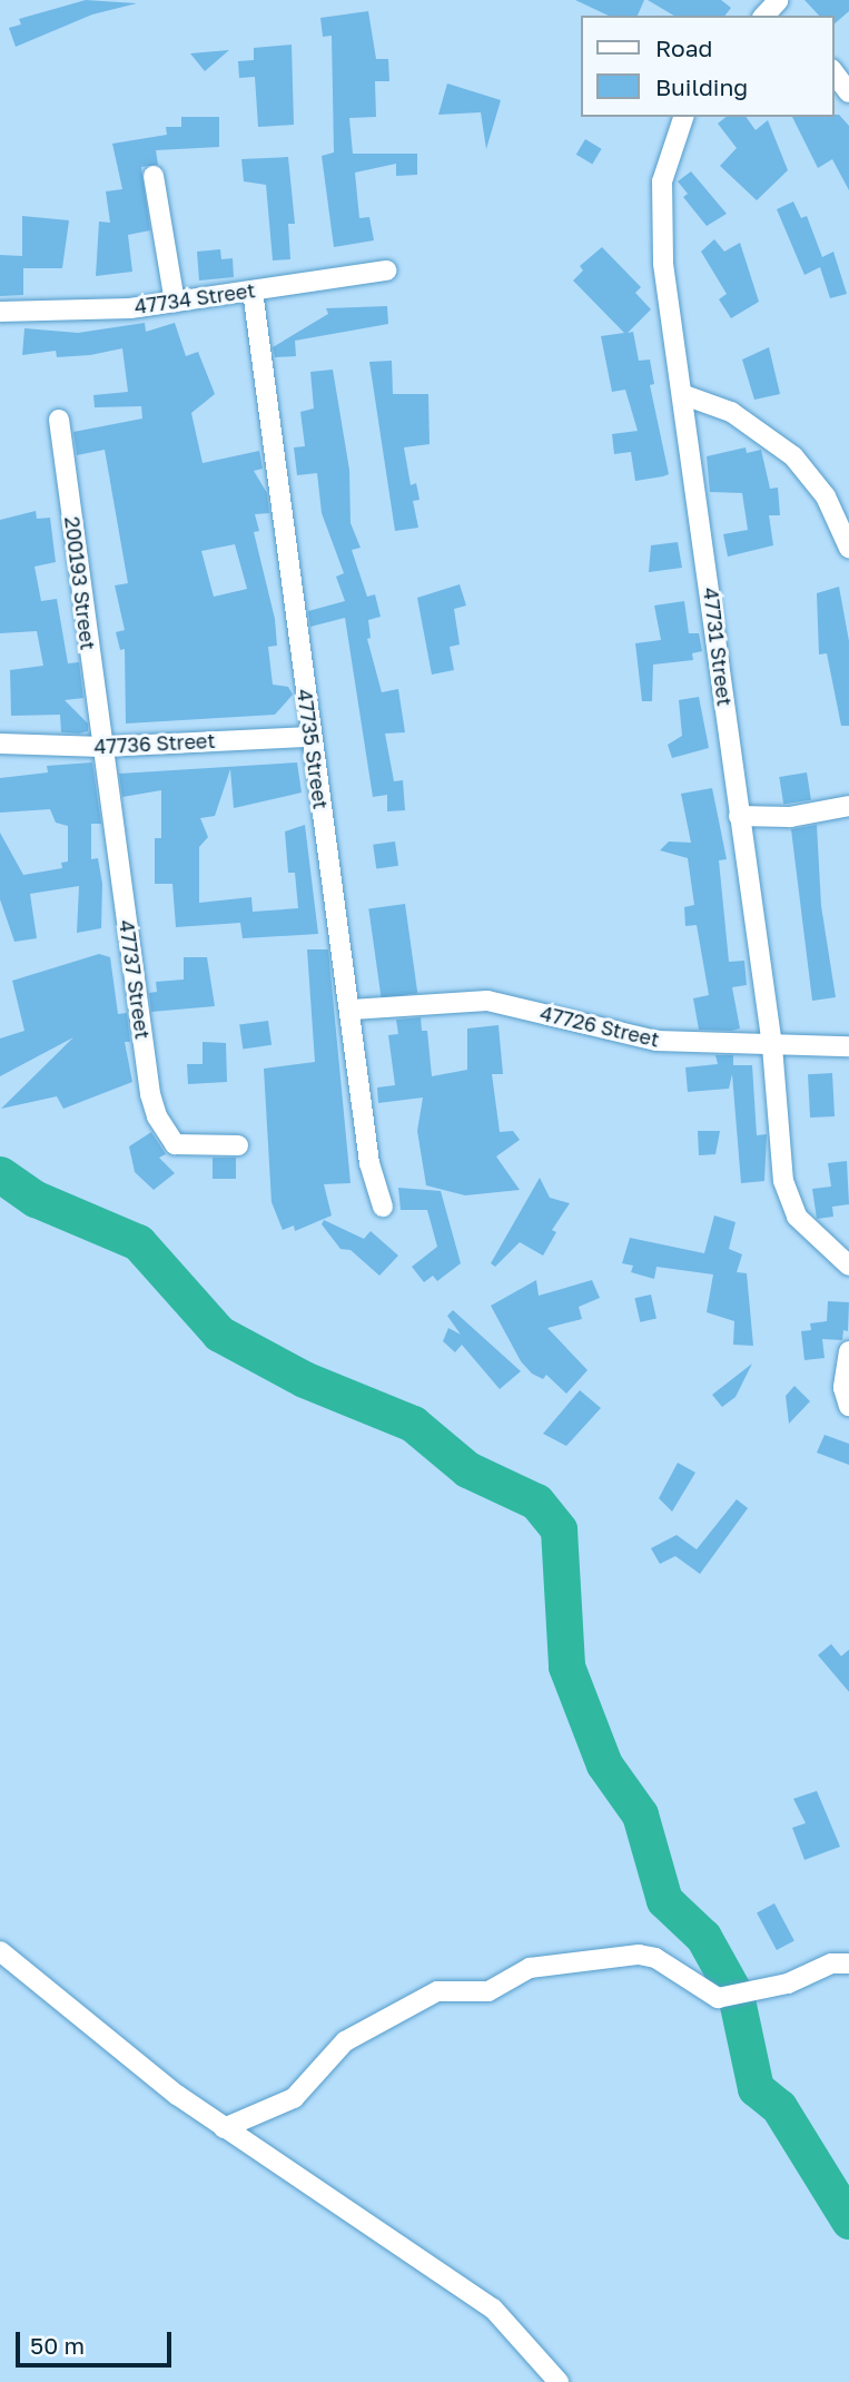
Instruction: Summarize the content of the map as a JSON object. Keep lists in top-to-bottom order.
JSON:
{
  "streets": {
    "street": [
      "47734 Street",
      "200193 Street",
      "47731 Street",
      "47736 Street",
      "47735 Street",
      "47737 Street",
      "47726 Street"
    ]
  },
  "crossings": [
    ["47734 Street", "47735 Street"],
    ["200193 Street", "47736 Street"],
    ["200193 Street", "47737 Street"],
    ["47731 Street", "47726 Street"],
    ["47736 Street", "47735 Street"],
    ["47736 Street", "47737 Street"],
    ["47735 Street", "47726 Street"]
  ],
  "legend": ["Road", "Building"],
  "scale_bar": "50 m"
}
